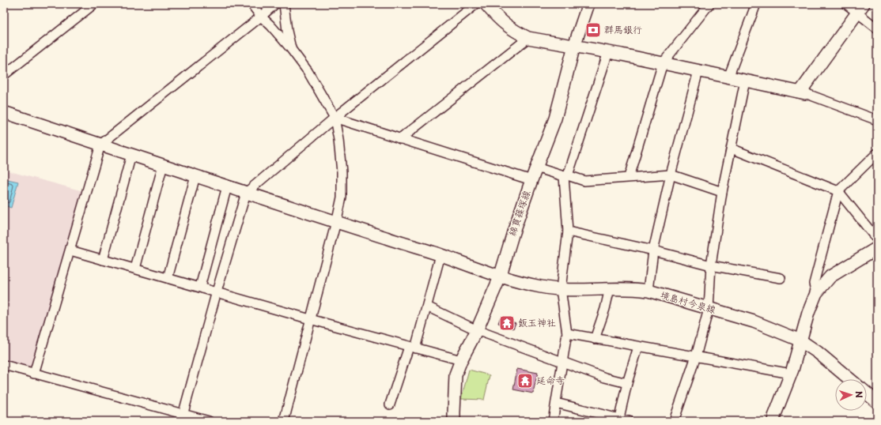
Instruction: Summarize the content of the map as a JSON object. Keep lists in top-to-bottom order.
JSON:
{
  "streets": {
    "street": ["綿貫篠塚線", "境島村今泉線"]
  },
  "crossings": [
    ["綿貫篠塚線", "境島村今泉線"]
  ],
  "places": {
    "bank": ["群馬銀行"],
    "temple": ["飯玉神社", "延命寺"]
  },
  "north": "right"
}
